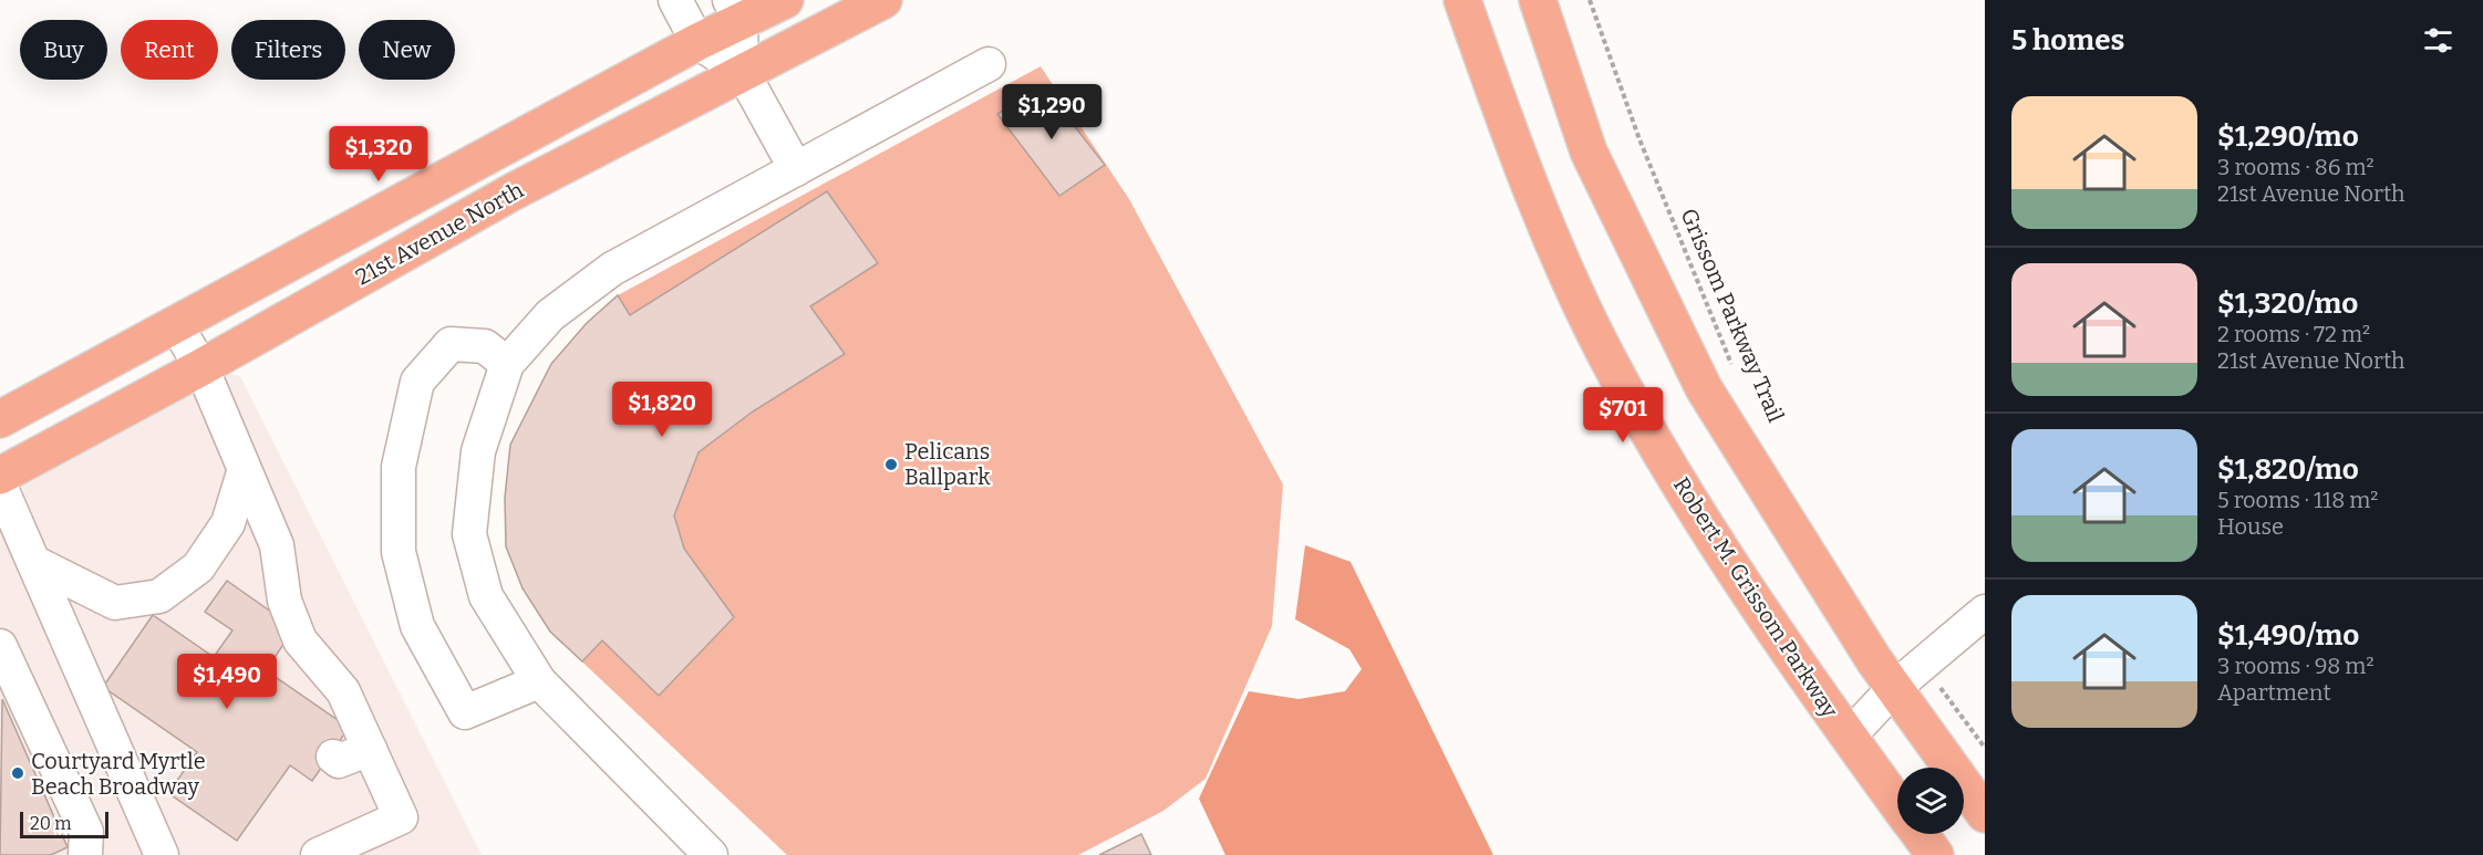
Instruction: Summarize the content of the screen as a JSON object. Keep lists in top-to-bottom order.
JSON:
{
  "streets": {
    "main road": ["21st Avenue North", "Robert M. Grissom Parkway"],
    "path": ["Grissom Parkway Trail"]
  },
  "places": ["Pelicans Ballpark", "Courtyard Myrtle Beach Broadway"],
  "scale_bar": "20 m",
  "page": {
    "heading": "5 homes",
    "chip": [
      "Buy",
      "Rent",
      "Filters",
      "New"
    ],
    "list": [
      {
        "name": "$1,290/mo",
        "note": "3 rooms · 86 m² · 21st Avenue North"
      },
      {
        "name": "$1,320/mo",
        "note": "2 rooms · 72 m² · 21st Avenue North"
      },
      {
        "name": "$1,820/mo",
        "note": "5 rooms · 118 m² · House"
      },
      {
        "name": "$1,490/mo",
        "note": "3 rooms · 98 m² · Apartment"
      }
    ],
    "price": [
      "$1,290",
      "$1,320",
      "$1,820",
      "$701",
      "$1,490"
    ],
    "scale": "20 m"
  }
}
